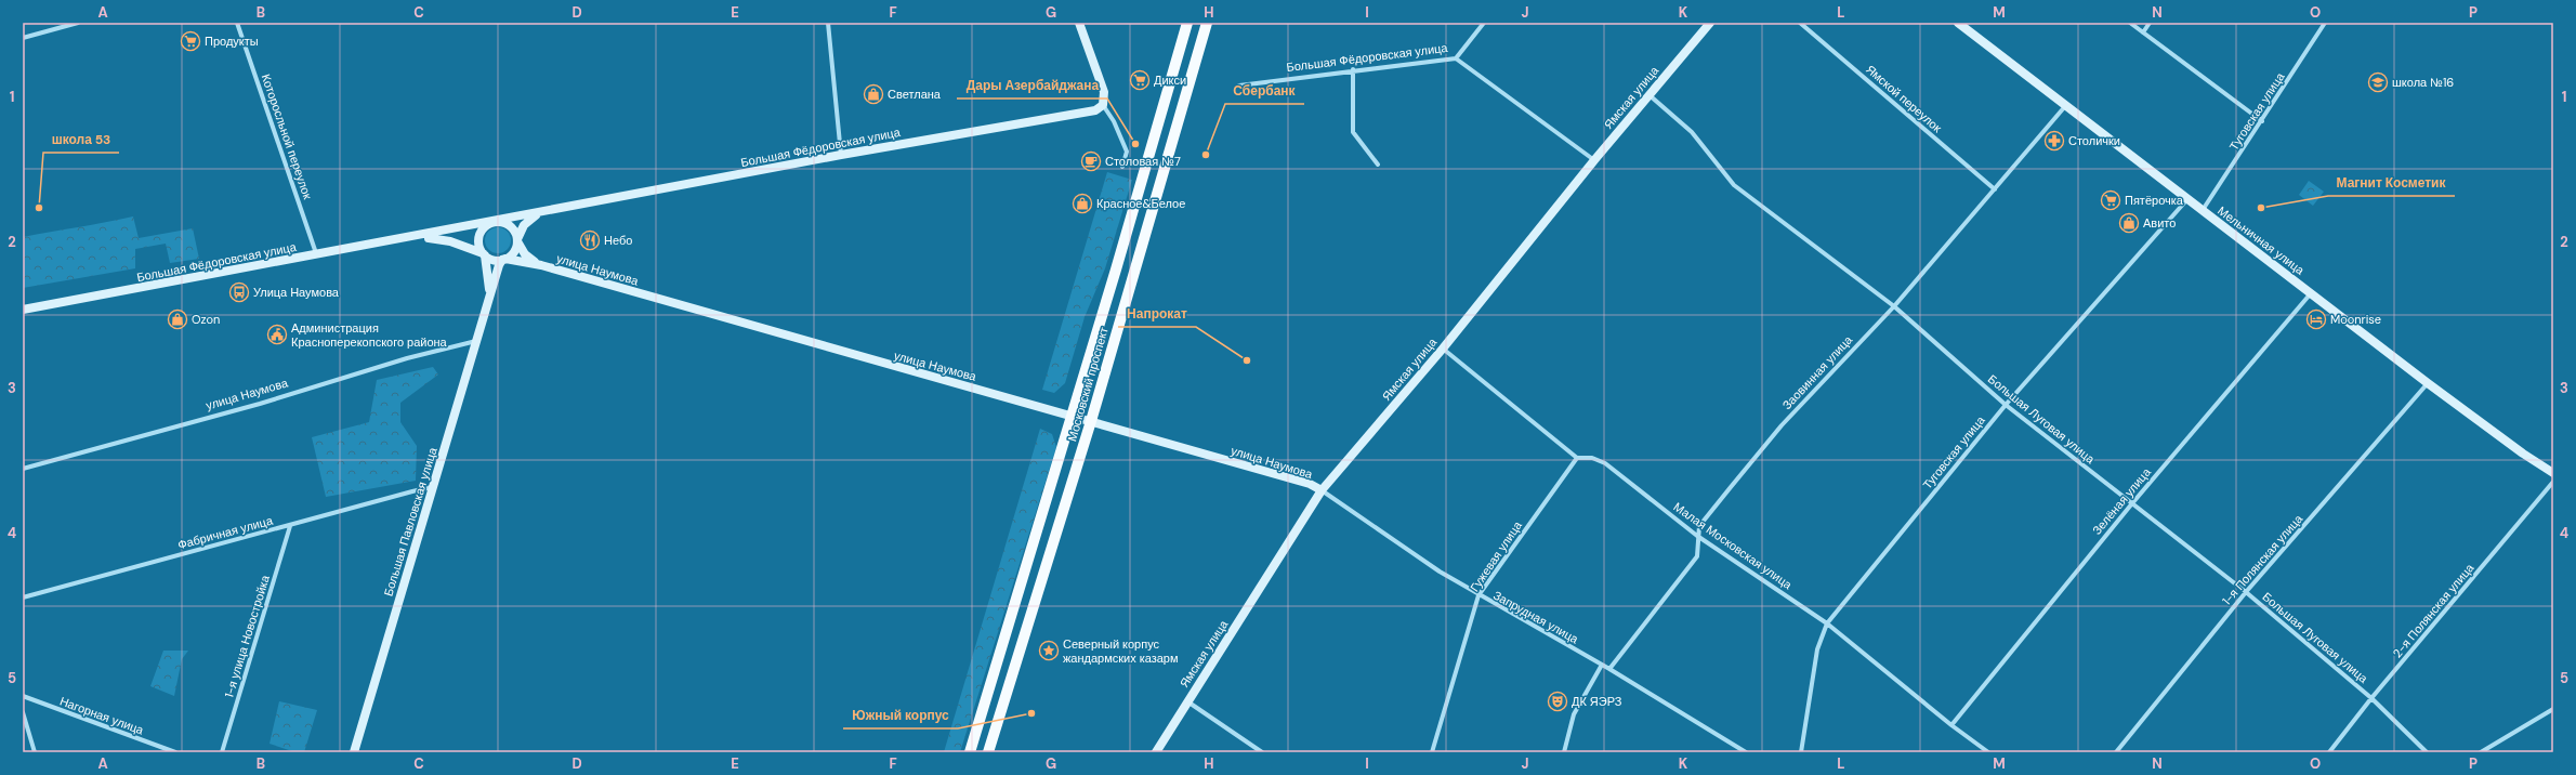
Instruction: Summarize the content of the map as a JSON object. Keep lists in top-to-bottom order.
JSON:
{
  "streets": {
    "main road": [
      "Большая Фёдоровская улица",
      "Ямская улица",
      "Мельничная улица",
      "улица Наумова",
      "Московский проспект",
      "Большая Павловская улица"
    ],
    "street": [
      "Ямской переулок",
      "Туговская улица",
      "Которосльной переулок",
      "Заовинная улица",
      "Большая Луговая улица",
      "Зелёная улица",
      "Фабричная улица",
      "Малая Московская улица",
      "Гужевая улица",
      "1-я Полянская улица",
      "2-я Полянская улица",
      "Запрудная улица",
      "1-я улица Новостройка",
      "Нагорная улица"
    ]
  },
  "crossings": [
    ["Большая Фёдоровская улица", "Ямская улица"],
    ["Большая Фёдоровская улица", "Которосльной переулок"],
    ["Большая Фёдоровская улица", "улица Наумова"],
    ["Большая Фёдоровская улица", "Большая Павловская улица"],
    ["Ямская улица", "улица Наумова"],
    ["Ямская улица", "Большая Луговая улица"],
    ["Ямская улица", "Запрудная улица"],
    ["Ямской переулок", "Заовинная улица"],
    ["Туговская улица", "Мельничная улица"],
    ["Туговская улица", "Большая Луговая улица"],
    ["Туговская улица", "Малая Московская улица"],
    ["Мельничная улица", "Заовинная улица"],
    ["Мельничная улица", "Зелёная улица"],
    ["Мельничная улица", "1-я Полянская улица"],
    ["улица Наумова", "Московский проспект"],
    ["улица Наумова", "Большая Павловская улица"],
    ["улица Наумова", "Запрудная улица"],
    ["Заовинная улица", "Большая Луговая улица"],
    ["Заовинная улица", "Малая Московская улица"],
    ["Заовинная улица", "Запрудная улица"],
    ["Большая Луговая улица", "Зелёная улица"],
    ["Большая Луговая улица", "1-я Полянская улица"],
    ["Большая Луговая улица", "2-я Полянская улица"],
    ["Зелёная улица", "Малая Московская улица"],
    ["Большая Павловская улица", "Фабричная улица"],
    ["Фабричная улица", "1-я улица Новостройка"],
    ["Малая Московская улица", "Гужевая улица"],
    ["Гужевая улица", "Запрудная улица"]
  ],
  "places": {
    "supermarket": ["Продукты", "Дикси", "Пятёрочка"],
    "school or university": ["школа №16"],
    "shop": [
      "Светлана",
      "Красное&Белое",
      "Авито",
      "Ozon"
    ],
    "pharmacy": ["Столички"],
    "other": [
      "Дары Азербайджана",
      "Сбербанк",
      "школа 53",
      "Магнит Косметик",
      "Напрокат",
      "Южный корпус"
    ],
    "cafe": ["Столовая №7"],
    "restaurant": ["Небо"],
    "bus stop": ["Улица Наумова"],
    "hotel": ["Moonrise"],
    "public building": ["Администрация Красноперекопского района"],
    "place": ["Северный корпус жандармских казарм"],
    "theatre": ["ДК ЯЭРЗ"]
  },
  "grid": {
    "columns": [
      "A",
      "B",
      "C",
      "D",
      "E",
      "F",
      "G",
      "H",
      "I",
      "J",
      "K",
      "L",
      "M",
      "N",
      "O",
      "P"
    ],
    "rows": [
      "1",
      "2",
      "3",
      "4",
      "5"
    ]
  }
}
